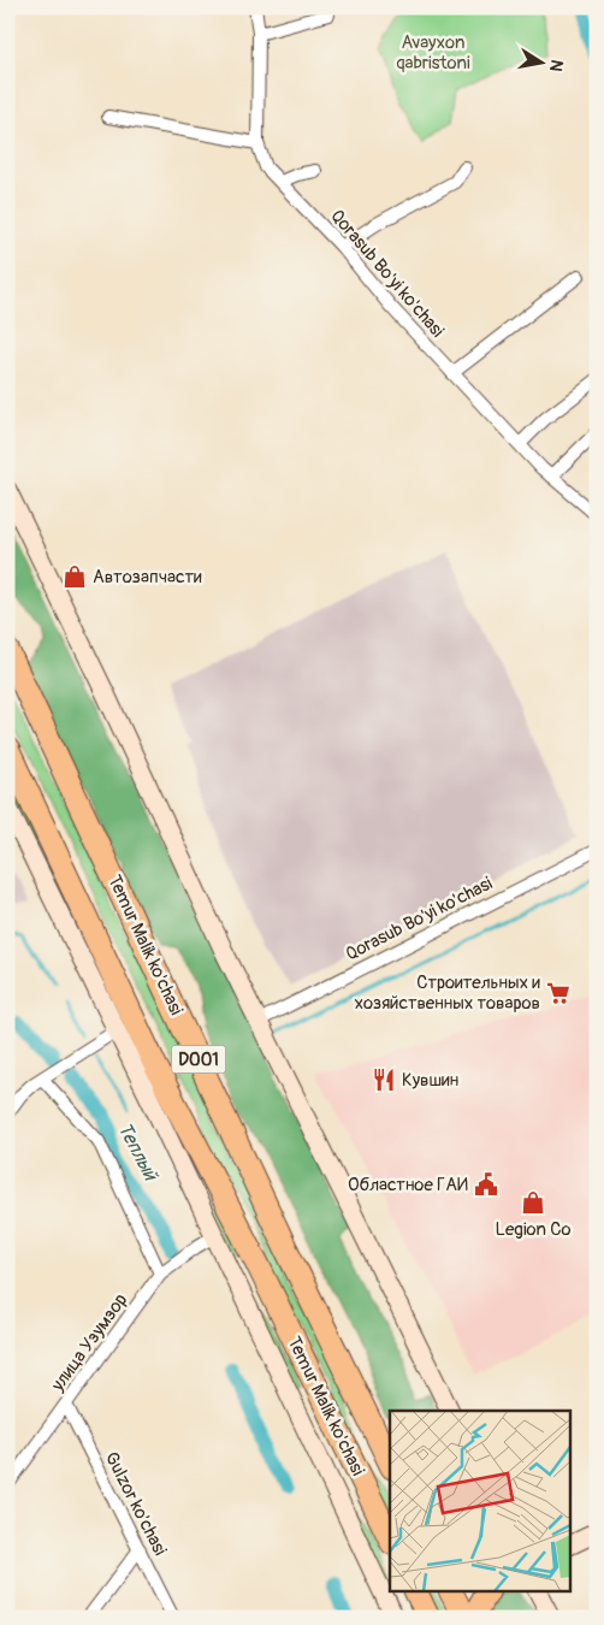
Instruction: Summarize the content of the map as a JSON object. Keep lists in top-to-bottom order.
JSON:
{
  "streets": {
    "highway": ["Temur Malik ko'chasi", "D001"],
    "street": ["Qorasub Bo'yi ko'chasi", "улица Узумзор", "Gulzor ko'chasi"]
  },
  "crossings": [
    ["улица Узумзор", "Gulzor ko'chasi"]
  ],
  "water": ["Теплый"],
  "parks": ["Avayxon qabristoni"],
  "places": {
    "shop": ["Автозапчасти", "Legion Co"],
    "supermarket": ["Строительных и хозяйственных товаров"],
    "restaurant": ["Кувшин"],
    "public building": ["Областное ГАИ"]
  },
  "north": "right"
}
